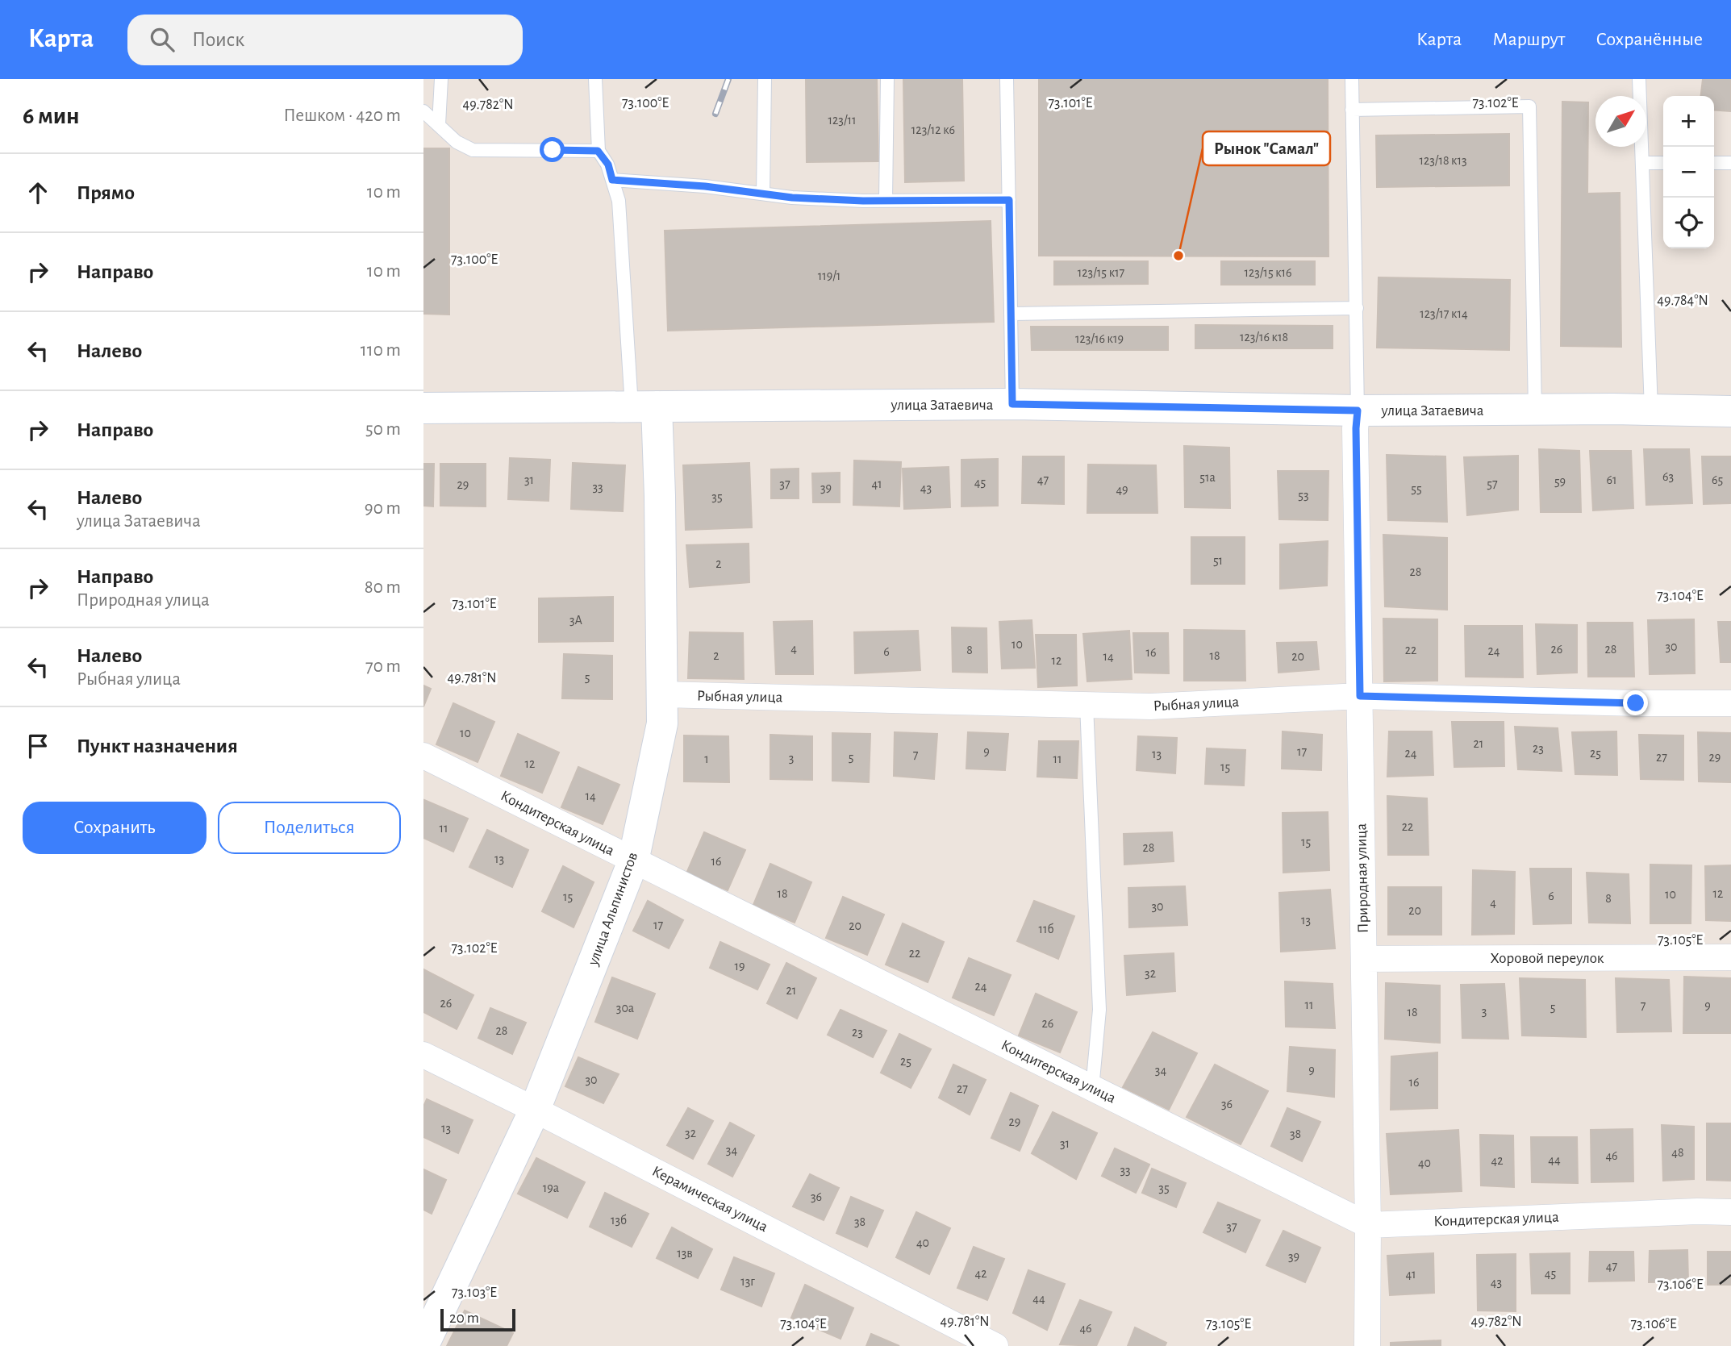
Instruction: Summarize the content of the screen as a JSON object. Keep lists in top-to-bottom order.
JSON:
{
  "streets": {
    "street": [
      "улица Затаевича",
      "Рыбная улица",
      "Кондитерская улица",
      "Природная улица",
      "улица Альпинистов",
      "Хоровой переулок",
      "Керамическая улица"
    ]
  },
  "crossings": [
    ["улица Затаевича", "Природная улица"],
    ["улица Затаевича", "улица Альпинистов"],
    ["Рыбная улица", "Природная улица"],
    ["Рыбная улица", "улица Альпинистов"],
    ["Кондитерская улица", "Природная улица"],
    ["Кондитерская улица", "улица Альпинистов"],
    ["Природная улица", "Хоровой переулок"],
    ["улица Альпинистов", "Керамическая улица"]
  ],
  "places": ["Рынок \"Самал\""],
  "house_numbers": [
    "123/11",
    "123/12 к6",
    "123/18 к13",
    "123/15 к17",
    "123/15 к16",
    "119/1",
    "123/17 к14",
    "123/16 к18",
    "123/16 к19",
    "63",
    "51а",
    "31",
    "47",
    "61",
    "65",
    "59",
    "45",
    "37",
    "41",
    "57",
    "29",
    "33",
    "39",
    "43",
    "55",
    "49",
    "53",
    "35",
    "51",
    "2",
    "28",
    "3А",
    "10",
    "30",
    "4",
    "26",
    "28",
    "8",
    "22",
    "24",
    "6",
    "16",
    "2",
    "18",
    "14",
    "20",
    "12",
    "5",
    "10",
    "21",
    "23",
    "9",
    "17",
    "24",
    "25",
    "13",
    "7",
    "5",
    "27",
    "29",
    "3",
    "1",
    "11",
    "12",
    "15",
    "14",
    "22",
    "11",
    "15",
    "28",
    "13",
    "16",
    "18",
    "12",
    "10",
    "6",
    "15",
    "8",
    "4",
    "30",
    "20",
    "13",
    "17",
    "20",
    "11б",
    "22",
    "19",
    "32",
    "24",
    "21",
    "26",
    "11",
    "7",
    "9",
    "5",
    "30а",
    "3",
    "18",
    "26",
    "28",
    "23",
    "25",
    "34",
    "9",
    "30",
    "16",
    "27",
    "36",
    "29",
    "13",
    "32",
    "38",
    "31",
    "34",
    "48",
    "46",
    "44",
    "42",
    "40",
    "33",
    "19а",
    "35",
    "36",
    "13б",
    "38",
    "37",
    "40",
    "13в",
    "39",
    "47",
    "42",
    "45",
    "41",
    "13г",
    "43",
    "44",
    "46"
  ],
  "scale_bar": "20 m",
  "north": "top right",
  "page": {
    "header": "Карта",
    "search": "Поиск",
    "nav": ["Карта", "Маршрут", "Сохранённые"],
    "heading": ["6 мин", "Пешком · 420 m"],
    "map_buttons": ["+", "−"],
    "list": [
      ["Прямо", "10 m"],
      ["Направо", "10 m"],
      ["Налево", "110 m"],
      ["Направо", "50 m"],
      ["Налево", "улица Затаевича", "90 m"],
      ["Направо", "Природная улица", "80 m"],
      ["Налево", "Рыбная улица", "70 m"],
      "Пункт назначения"
    ],
    "buttons": ["Сохранить", "Поделиться"],
    "scale": "20 m"
  },
  "coordinates": [
    "73.100°E",
    "73.102°E",
    "73.101°E",
    "49.782°N",
    "49.784°N",
    "73.104°E",
    "49.781°N",
    "73.105°E",
    "73.106°E",
    "73.103°E"
  ]
}
